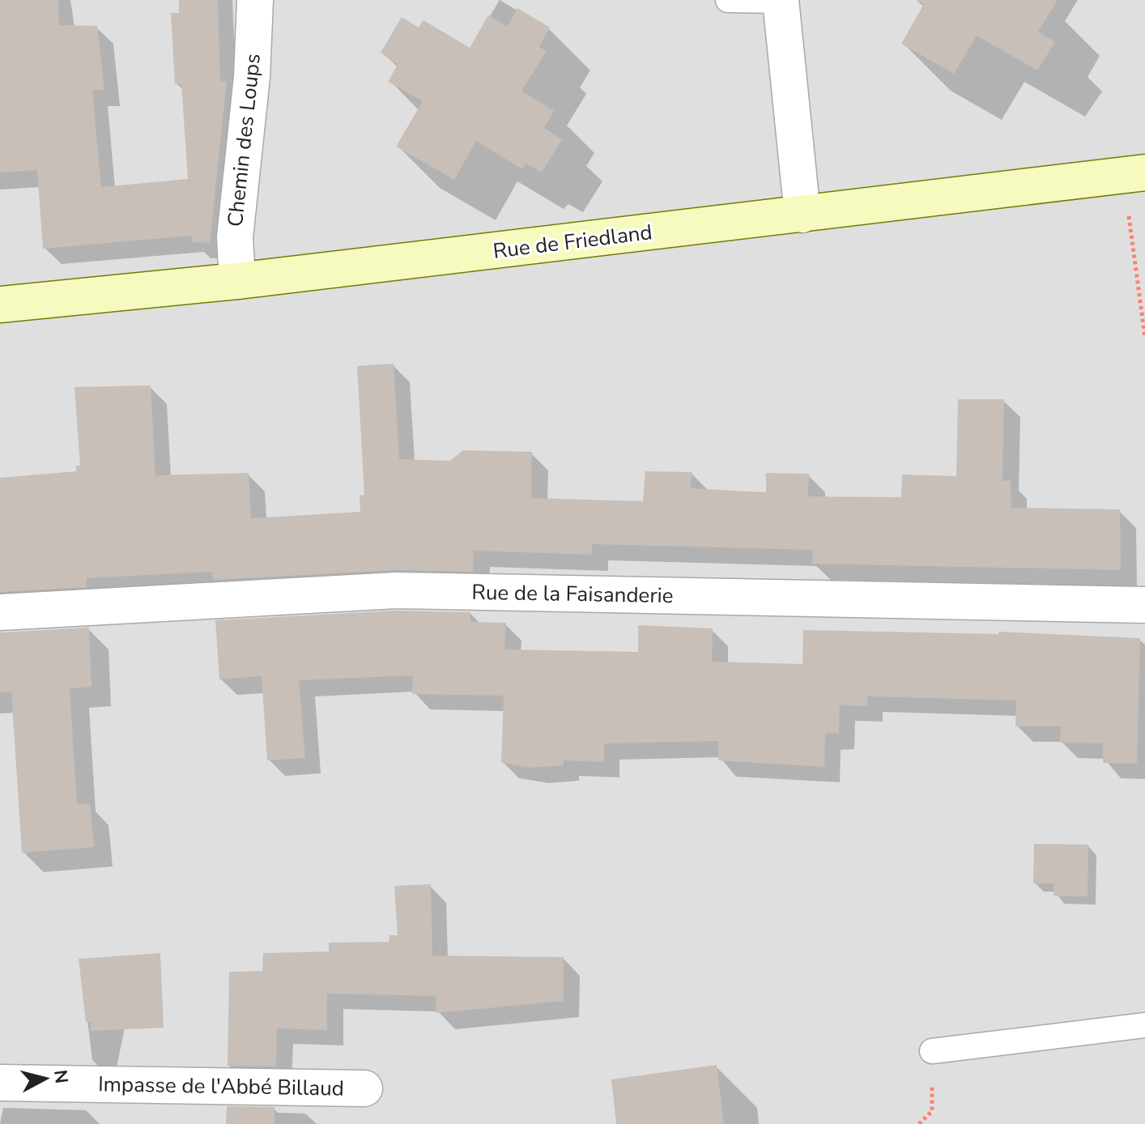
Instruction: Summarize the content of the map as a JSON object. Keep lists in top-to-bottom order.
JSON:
{
  "streets": {
    "street": [
      "Chemin des Loups",
      "Rue de Friedland",
      "Rue de la Faisanderie",
      "Impasse de l'Abbé Billaud"
    ]
  },
  "crossings": [
    ["Chemin des Loups", "Rue de Friedland"]
  ],
  "north": "right"
}
